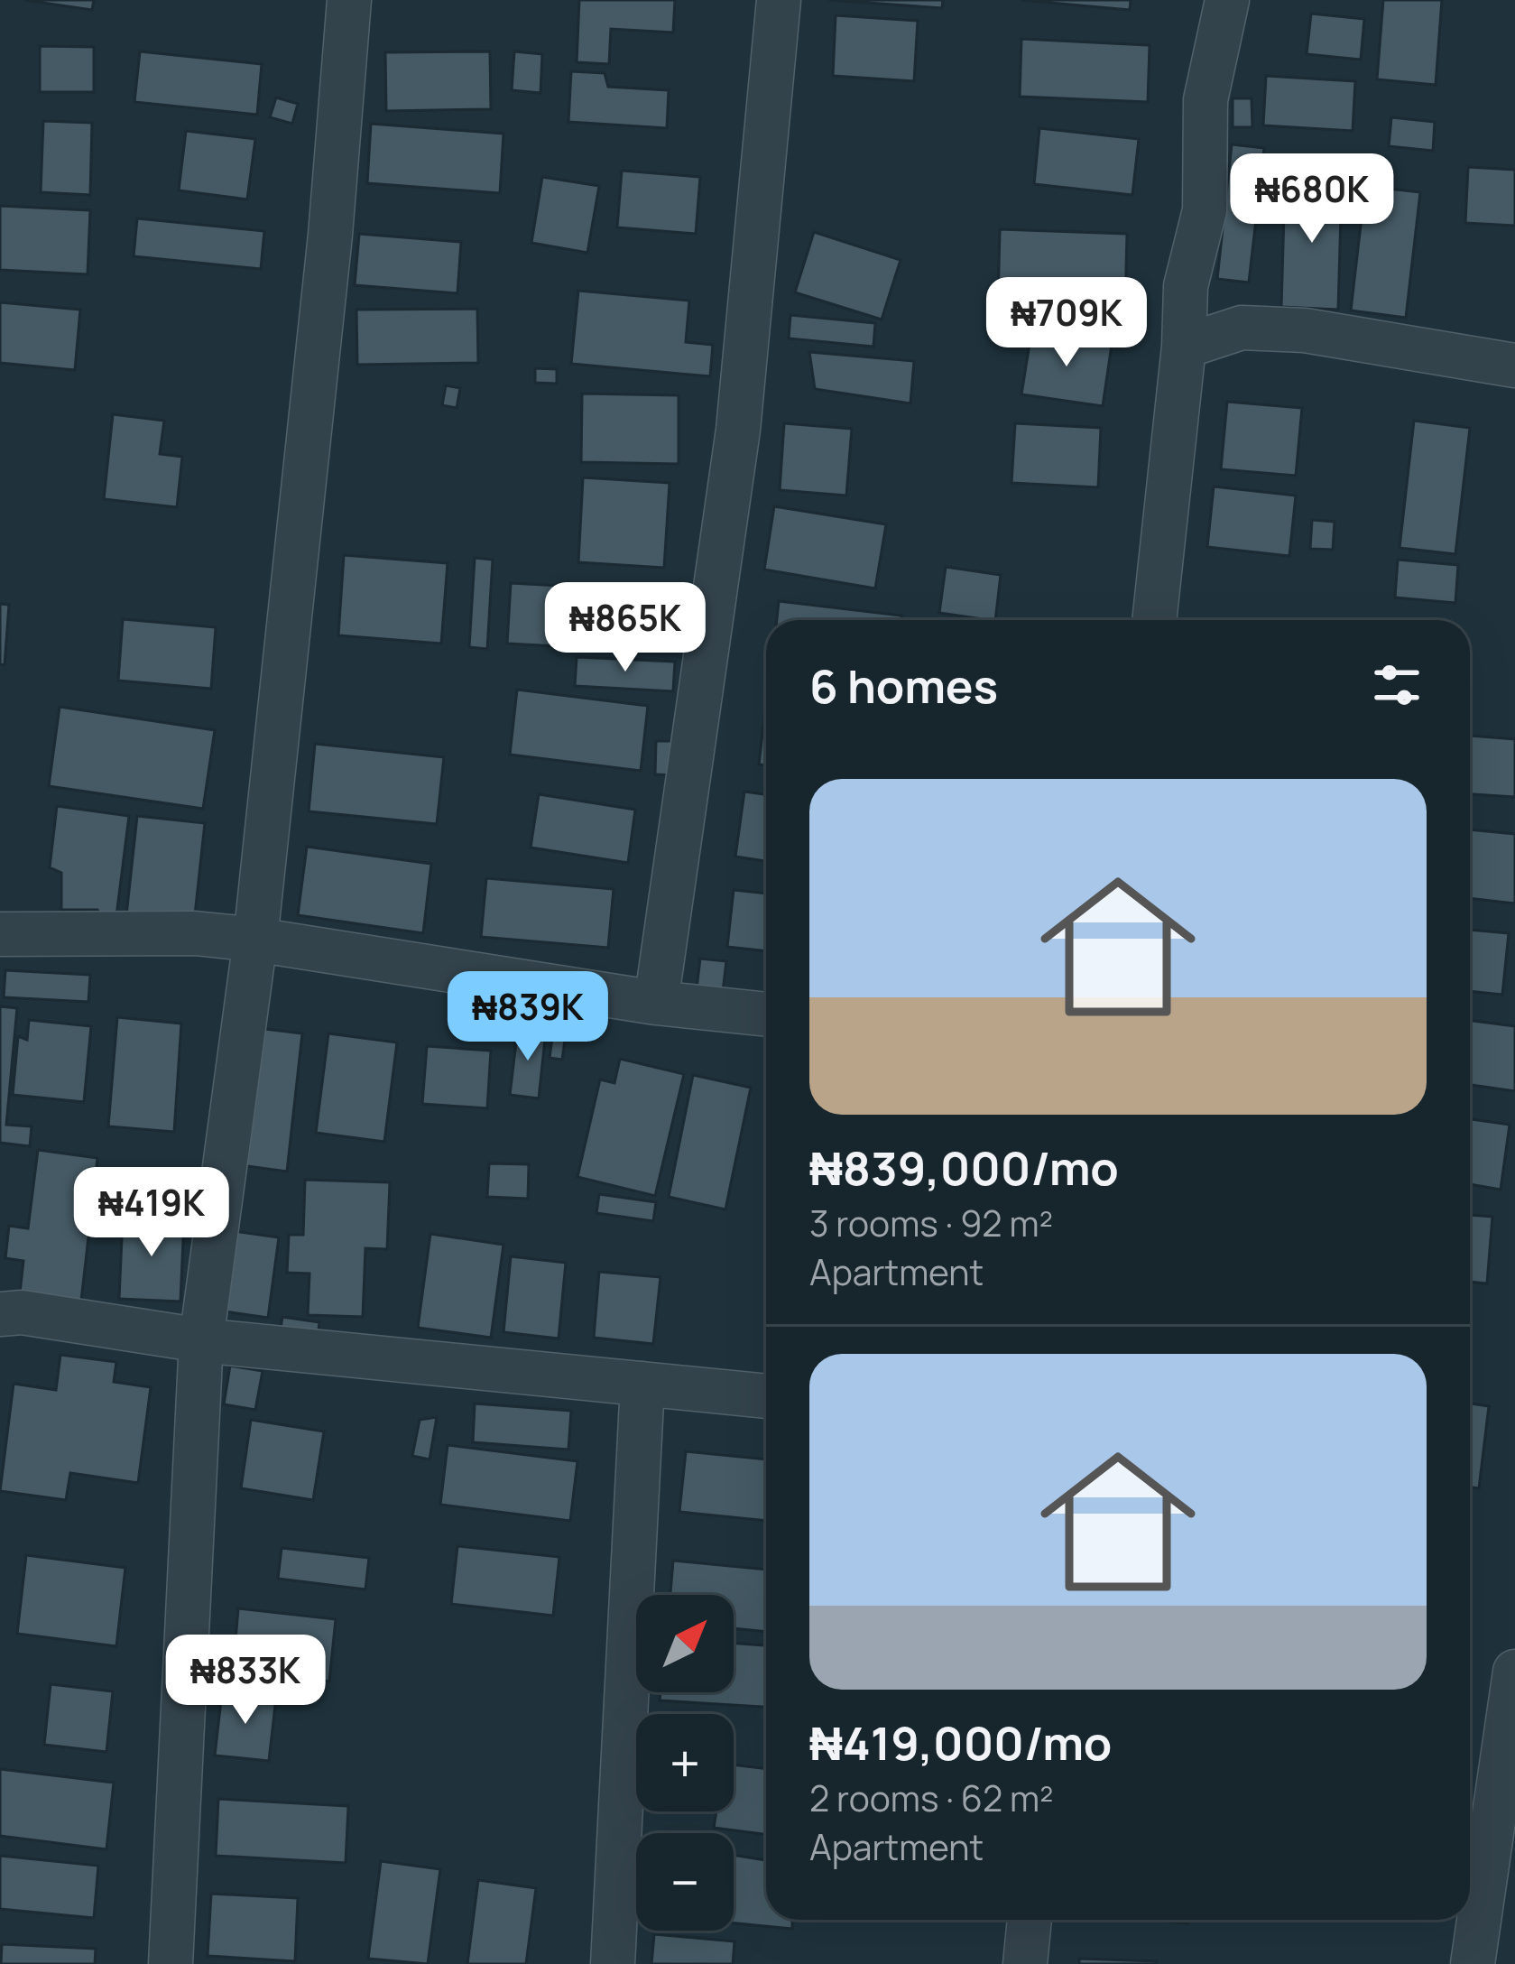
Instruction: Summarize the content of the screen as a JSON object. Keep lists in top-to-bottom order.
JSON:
{
  "north": "top right",
  "page": {
    "price": [
      "₦680K",
      "₦709K",
      "₦865K",
      "₦839K",
      "₦419K",
      "₦833K"
    ],
    "heading": "6 homes",
    "list": [
      {
        "name": "₦839,000/mo",
        "note": "3 rooms · 92 m² · Apartment"
      },
      {
        "name": "₦419,000/mo",
        "note": "2 rooms · 62 m² · Apartment"
      }
    ],
    "map_buttons": ["+", "−"]
  }
}
